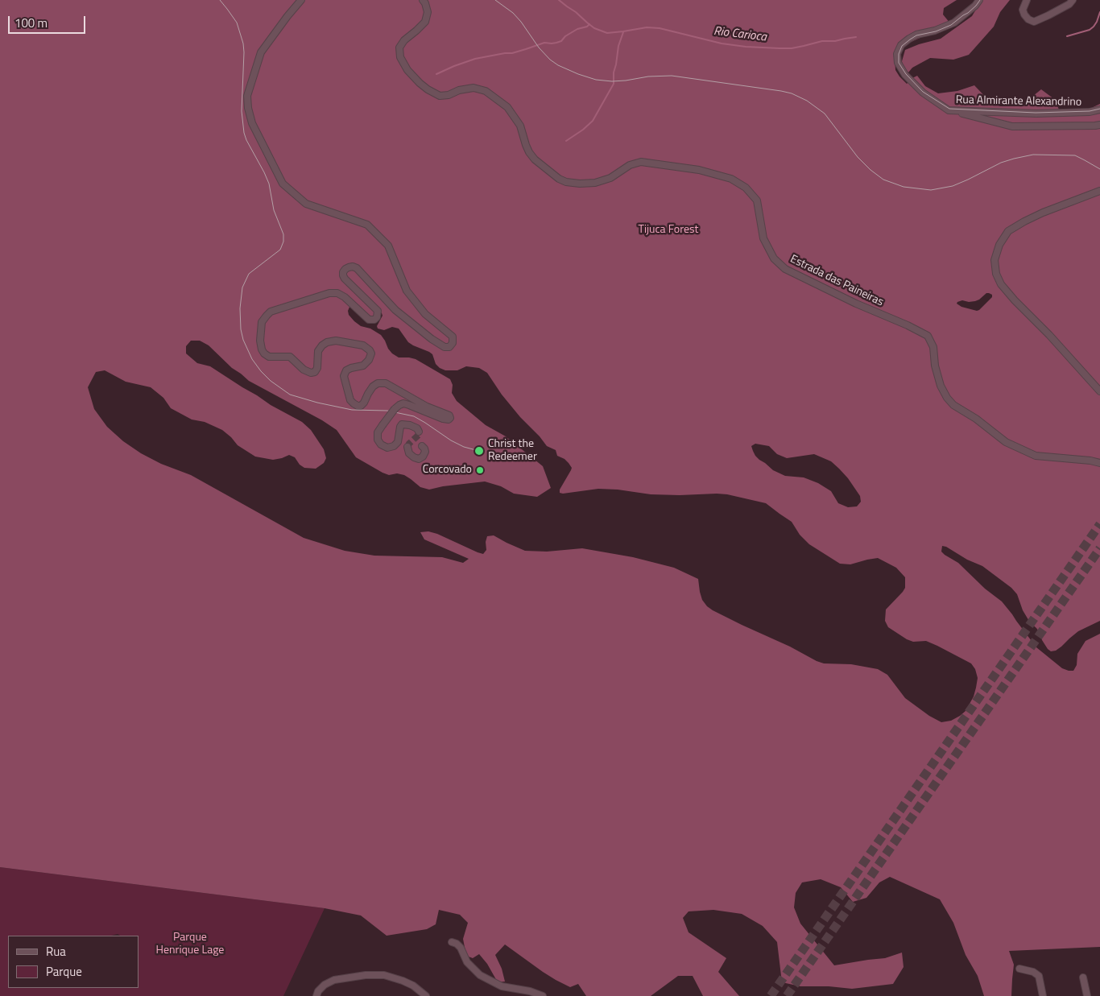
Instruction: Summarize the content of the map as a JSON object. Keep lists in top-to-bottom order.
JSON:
{
  "streets": {
    "street": ["Rua Almirante Alexandrino", "Estrada das Paineiras"]
  },
  "water": ["Rio Carioca"],
  "parks": ["Tijuca Forest", "Parque Henrique Lage"],
  "places": ["Christ the Redeemer", "Corcovado"],
  "legend": ["Rua", "Parque"],
  "scale_bar": "100 m"
}
